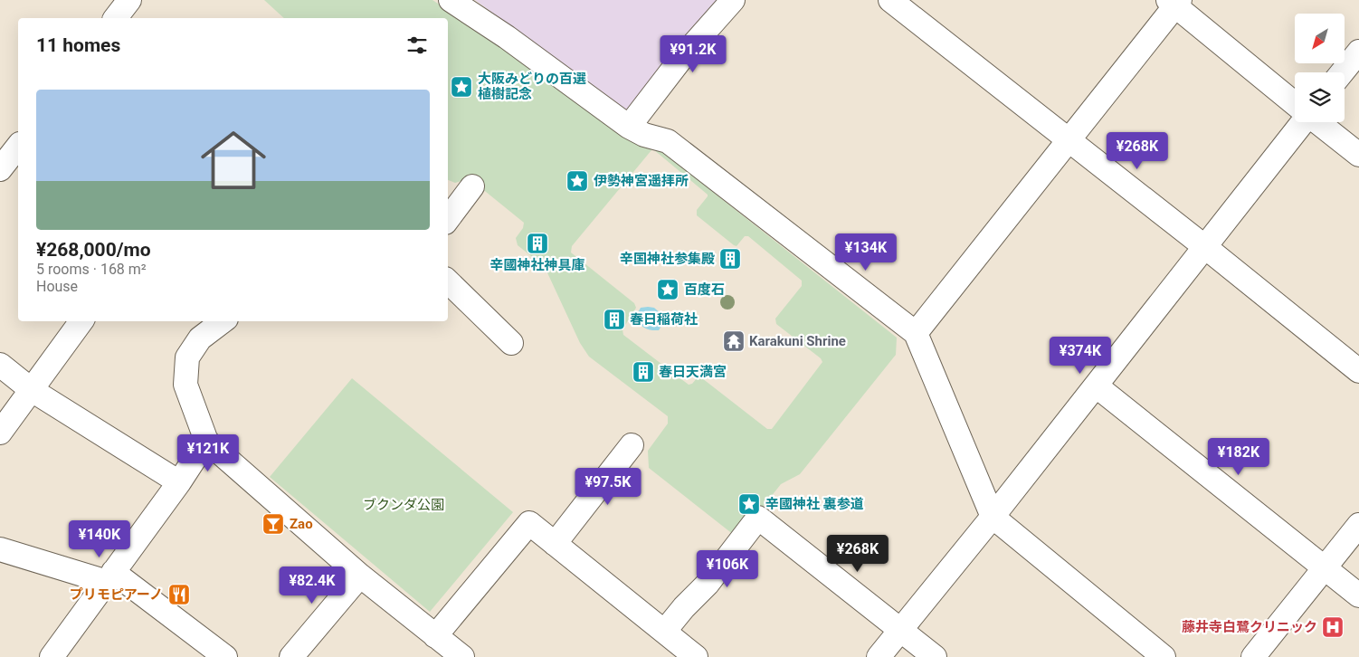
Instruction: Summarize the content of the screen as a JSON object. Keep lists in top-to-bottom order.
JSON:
{
  "parks": ["ブクンダ公園"],
  "places": {
    "place": [
      "大阪みどりの百選 植樹記念",
      "伊勢神宮遥拝所",
      "百度石",
      "辛國神社 裏参道"
    ],
    "building": [
      "辛國神社神具庫",
      "辛国神社参集殿",
      "春日稲荷社",
      "春日天満宮"
    ],
    "temple": ["Karakuni Shrine"],
    "bar": ["Zao"],
    "restaurant": ["プリモピアーノ"],
    "hospital": ["藤井寺白鷺クリニック"]
  },
  "north": "bottom left",
  "page": {
    "heading": "11 homes",
    "price": [
      "¥91.2K",
      "¥268K",
      "¥134K",
      "¥374K",
      "¥121K",
      "¥182K",
      "¥97.5K",
      "¥140K",
      "¥268K",
      "¥106K",
      "¥82.4K"
    ],
    "list": [
      {
        "name": "¥268,000/mo",
        "note": "5 rooms · 168 m² · House"
      }
    ]
  }
}
